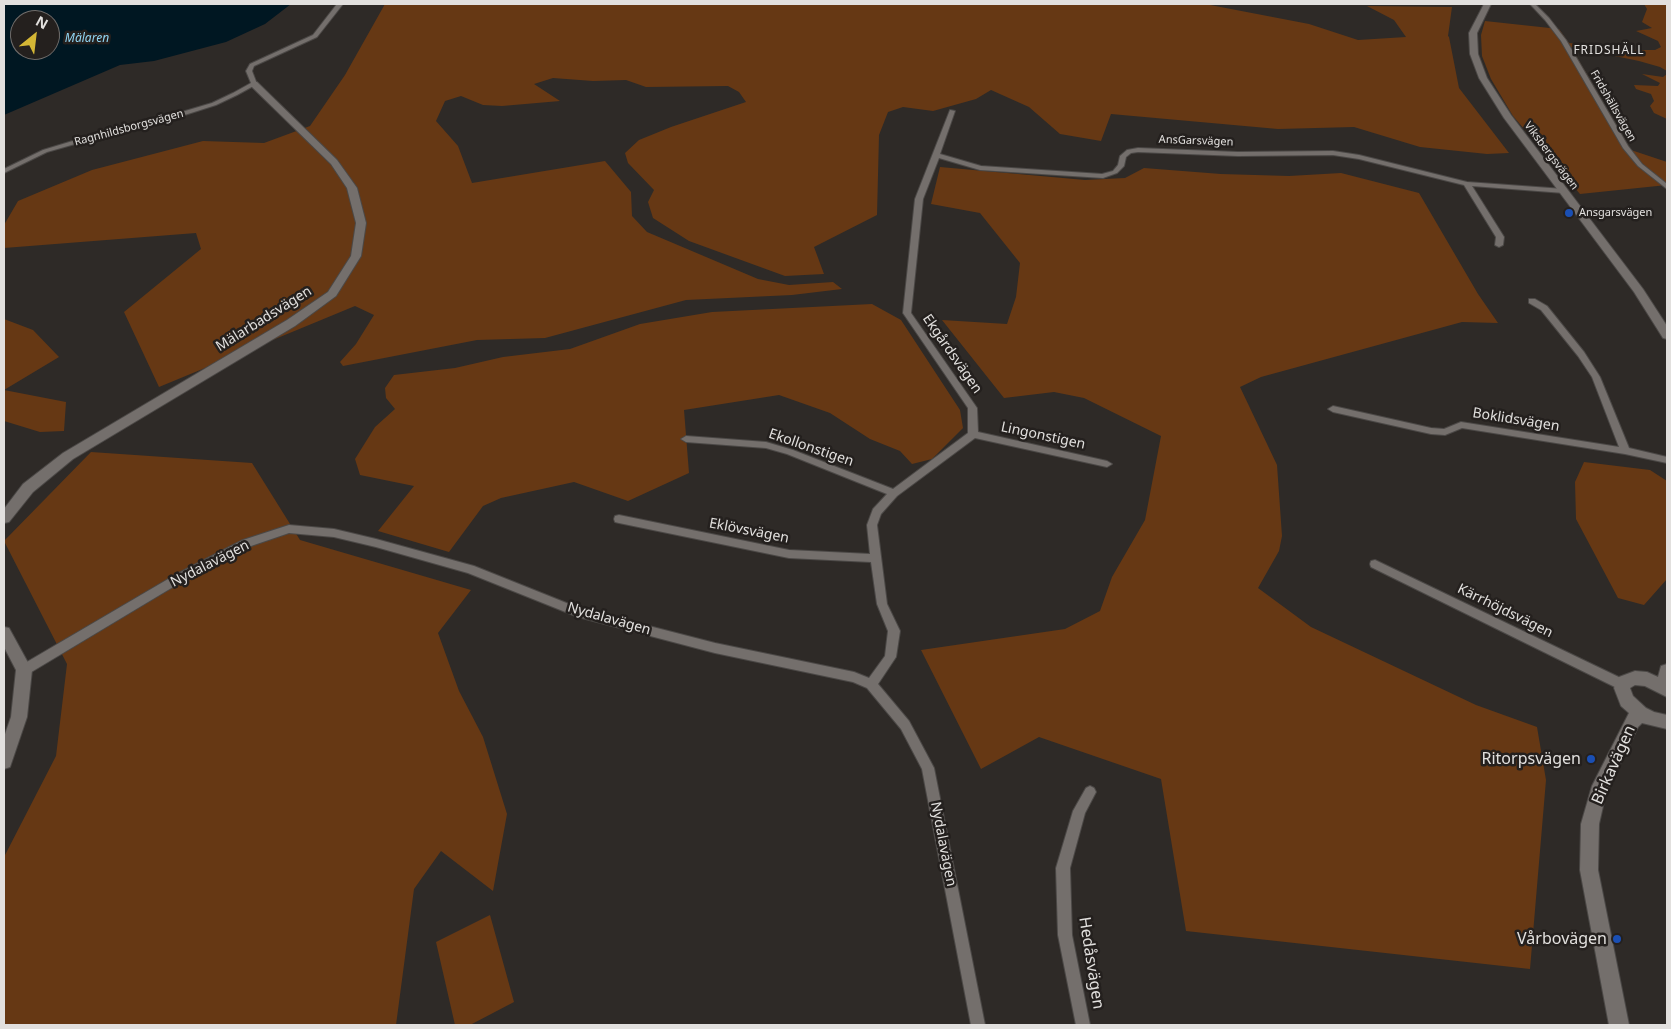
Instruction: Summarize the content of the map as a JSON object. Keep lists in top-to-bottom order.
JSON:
{
  "streets": {
    "street": [
      "Fridshällsvägen",
      "Ragnhildsborgsvägen",
      "AnsGarsvägen",
      "Viksbergsvägen",
      "Mälarbadsvägen",
      "Ekgårdsvägen",
      "Boklidsvägen",
      "Lingonstigen",
      "Ekollonstigen",
      "Eklövsvägen",
      "Nydalavägen",
      "Kärrhöjdsvägen",
      "Birkavägen",
      "Hedåsvägen"
    ]
  },
  "crossings": [
    ["Ragnhildsborgsvägen", "Mälarbadsvägen"],
    ["AnsGarsvägen", "Viksbergsvägen"],
    ["AnsGarsvägen", "Ekgårdsvägen"],
    ["Ekgårdsvägen", "Lingonstigen"]
  ],
  "districts": ["FRIDSHÄLL"],
  "water": ["Mälaren"],
  "places": ["Ansgarsvägen", "Ritorpsvägen", "Vårbovägen"],
  "north": "top right"
}
